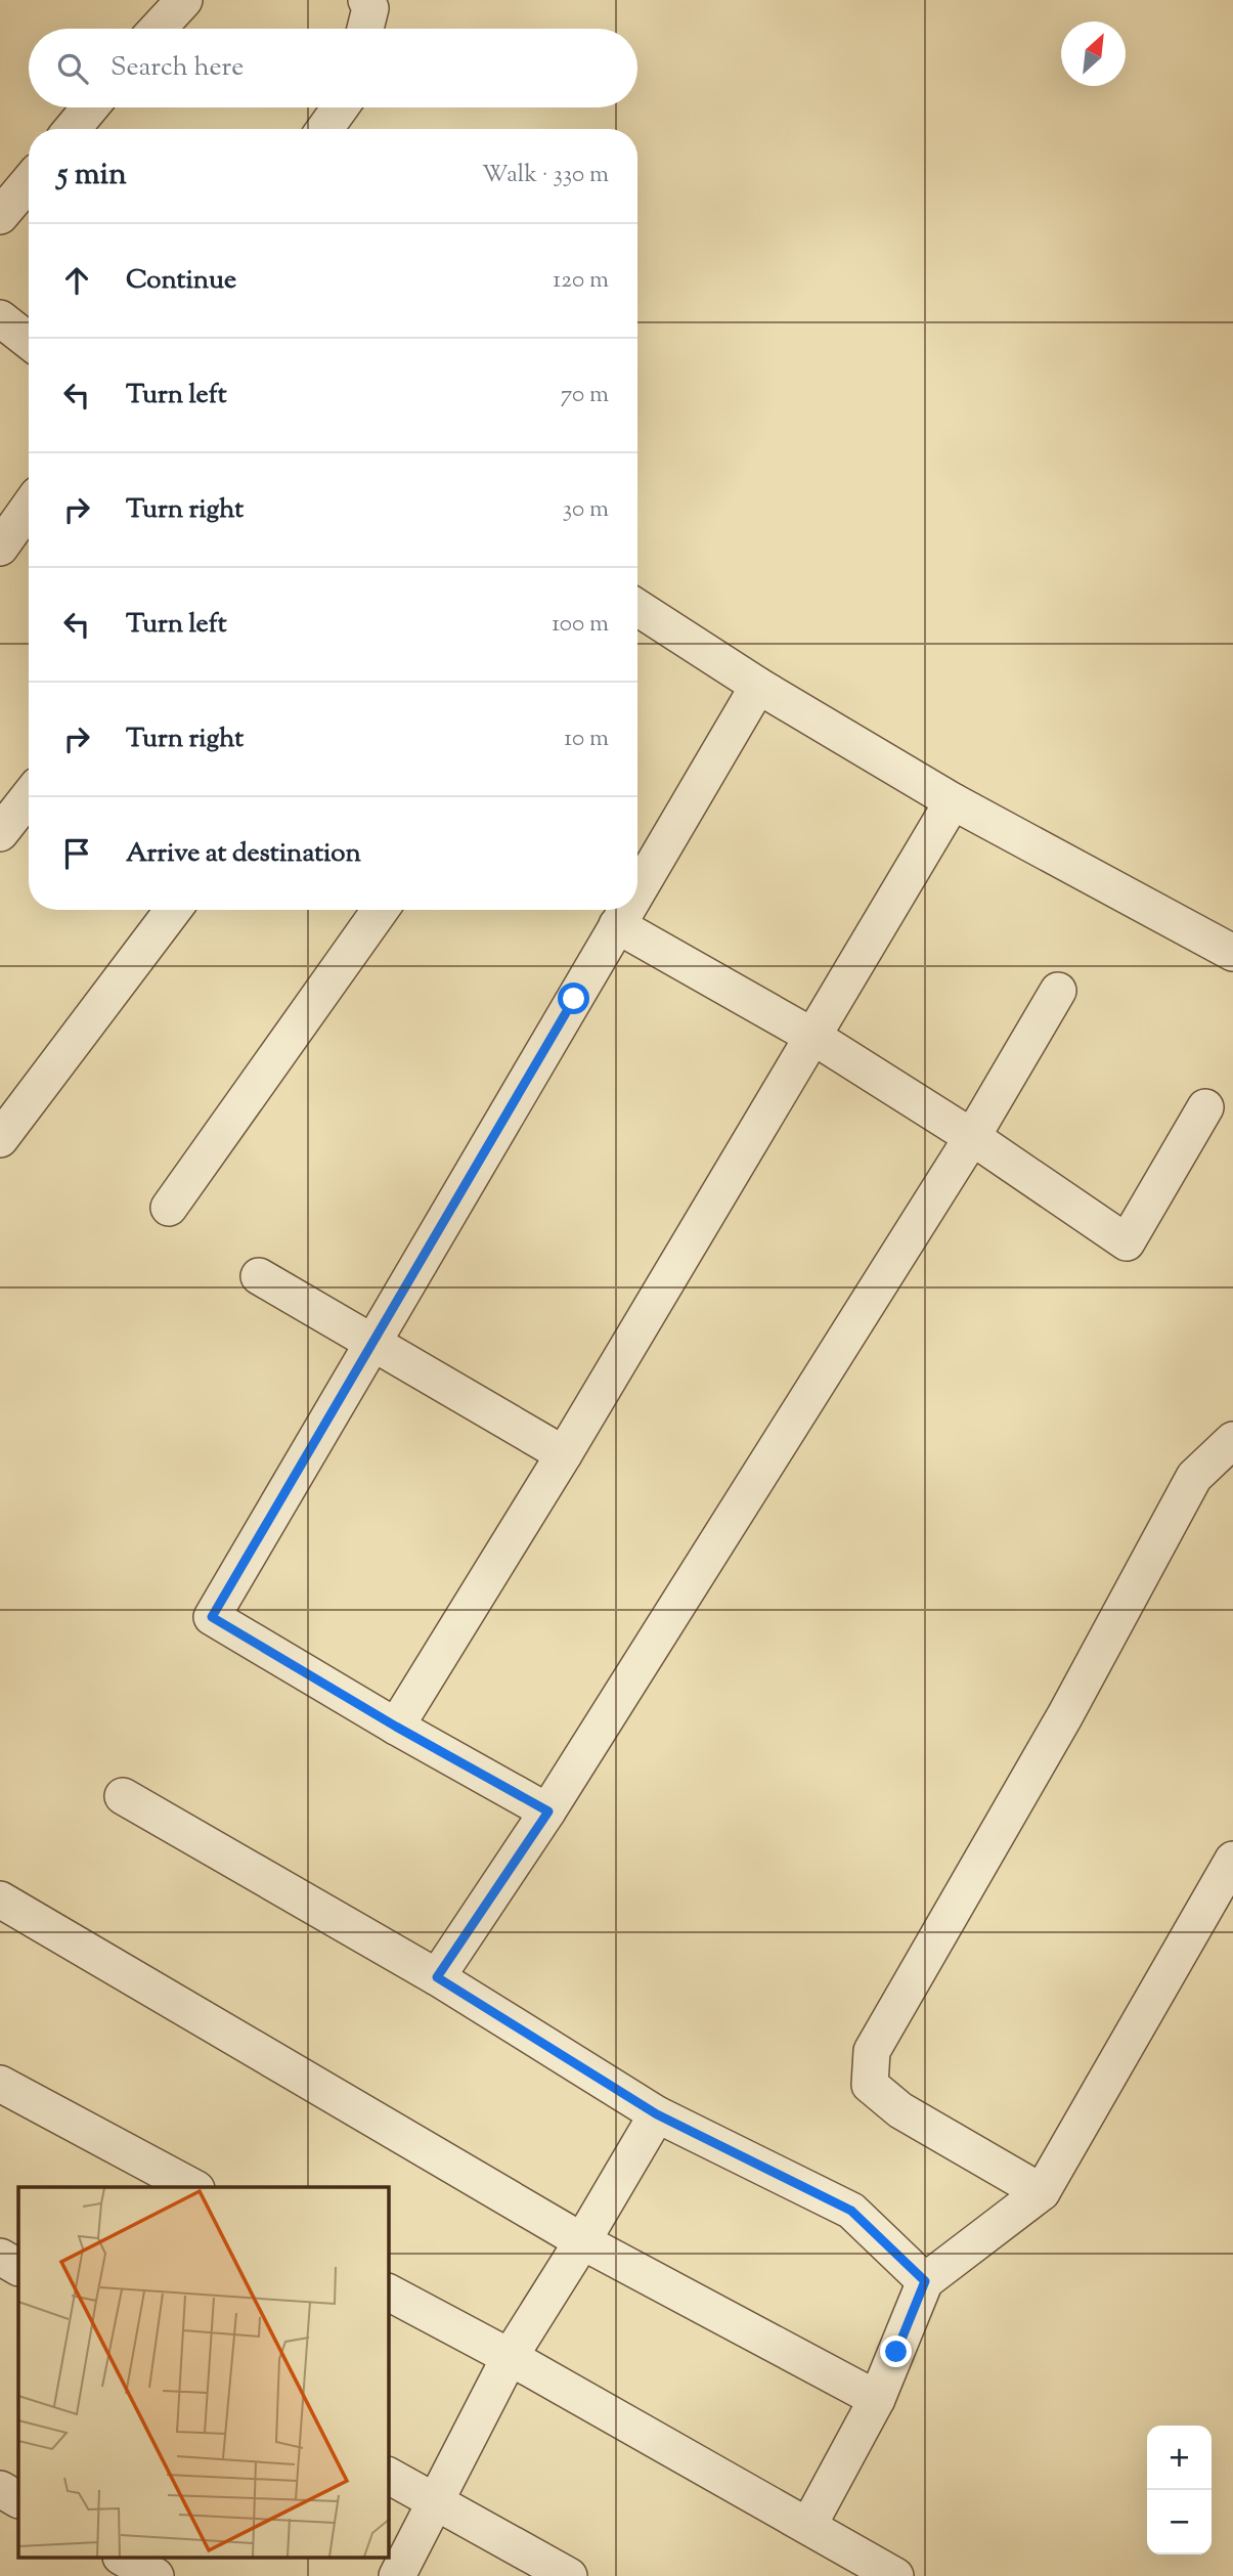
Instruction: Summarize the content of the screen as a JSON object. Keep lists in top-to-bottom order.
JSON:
{
  "north": "top right",
  "page": {
    "search": "Search here",
    "heading": ["5 min", "Walk · 330 m"],
    "list": [
      ["Continue", "120 m"],
      ["Turn left", "70 m"],
      ["Turn right", "30 m"],
      ["Turn left", "100 m"],
      ["Turn right", "10 m"],
      "Arrive at destination"
    ],
    "map_buttons": ["+", "−"]
  }
}
